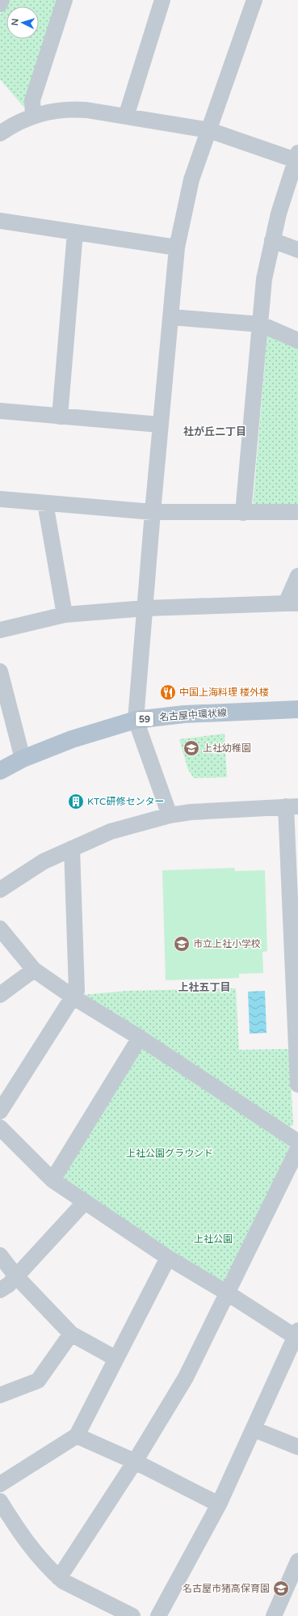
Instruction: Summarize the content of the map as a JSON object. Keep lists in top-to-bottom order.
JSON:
{
  "streets": {
    "main road": ["名古屋中環状線", "59"]
  },
  "districts": ["社が丘二丁目", "上社五丁目"],
  "parks": ["上社公園グラウンド", "上社公園"],
  "places": {
    "restaurant": ["中国上海料理 楼外楼"],
    "school or university": ["上社幼稚園", "市立上社小学校", "名古屋市猪高保育園"],
    "building": ["KTC研修センター"]
  },
  "north": "left"
}
